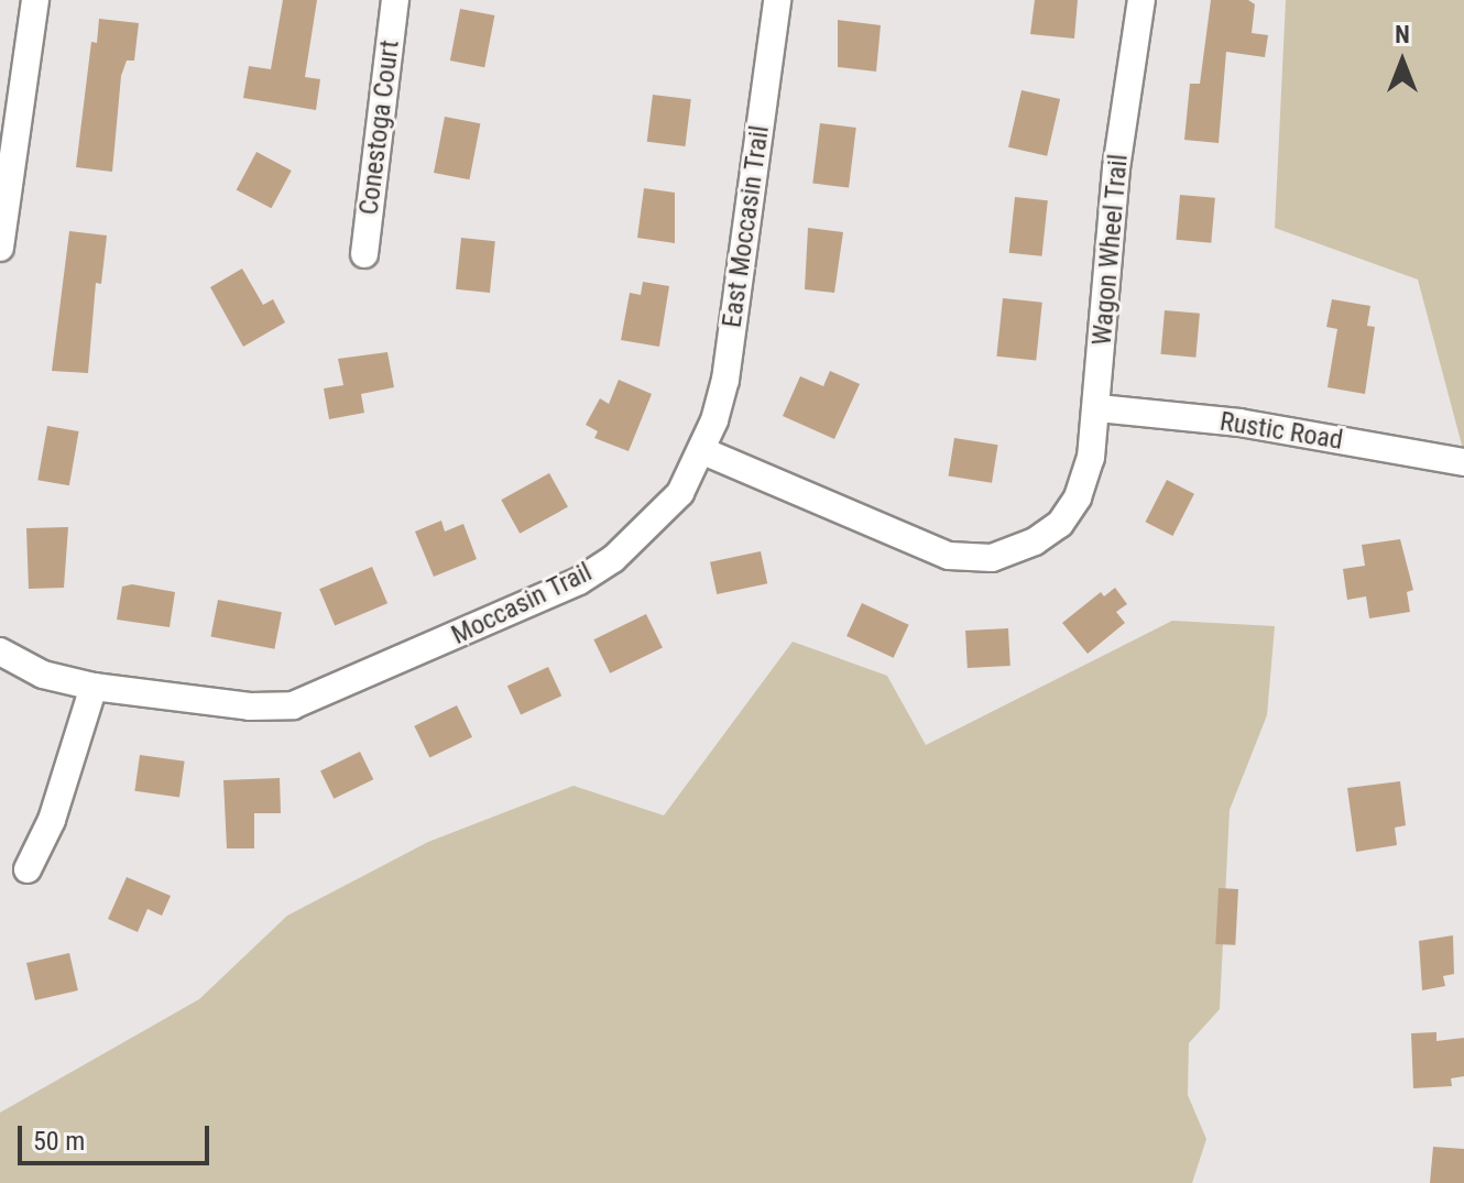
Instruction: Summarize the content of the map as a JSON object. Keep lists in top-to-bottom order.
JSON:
{
  "streets": {
    "street": [
      "Conestoga Court",
      "East Moccasin Trail",
      "Wagon Wheel Trail",
      "Rustic Road",
      "Moccasin Trail"
    ]
  },
  "crossings": [
    ["East Moccasin Trail", "Wagon Wheel Trail"],
    ["East Moccasin Trail", "Moccasin Trail"],
    ["Wagon Wheel Trail", "Rustic Road"],
    ["Wagon Wheel Trail", "Moccasin Trail"]
  ],
  "scale_bar": "50 m",
  "north": "top"
}
